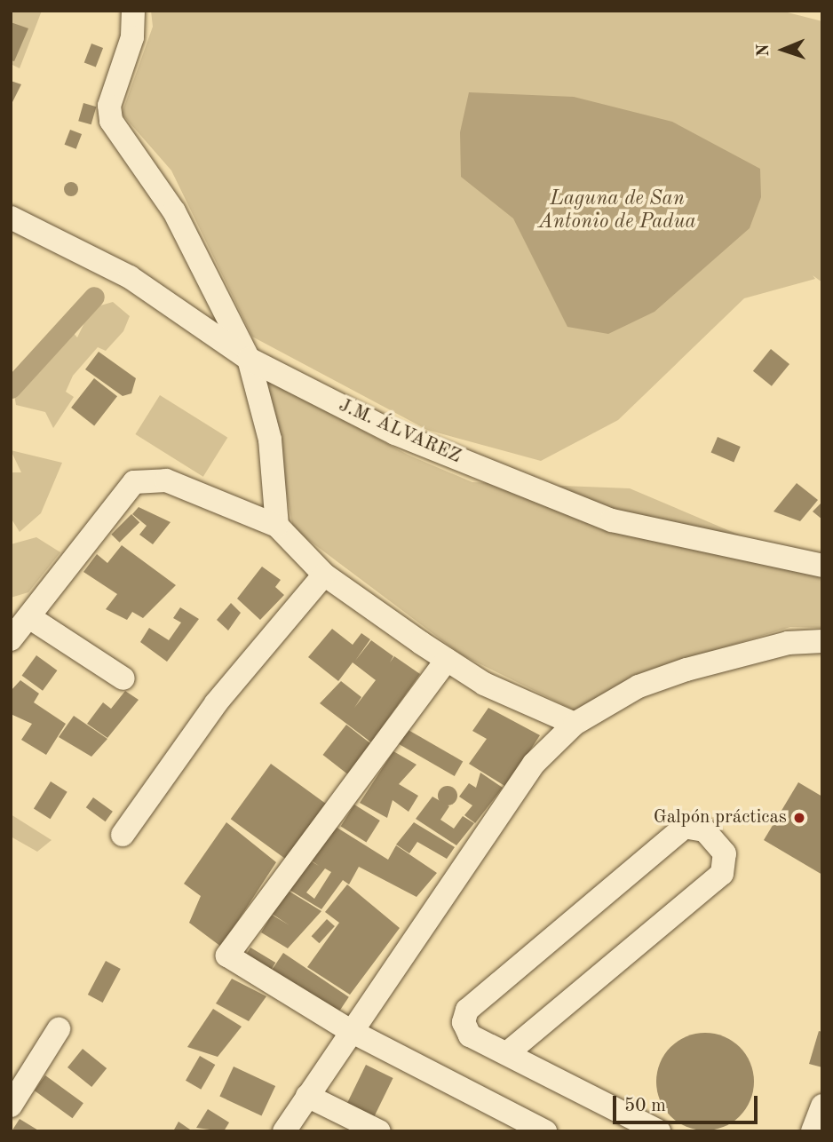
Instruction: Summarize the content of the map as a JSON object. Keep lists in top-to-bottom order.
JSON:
{
  "streets": {
    "street": ["J.M. ÁLVAREZ"]
  },
  "water": ["Laguna de San Antonio de Padua"],
  "places": ["Galpón prácticas"],
  "scale_bar": "50 m",
  "north": "left"
}
